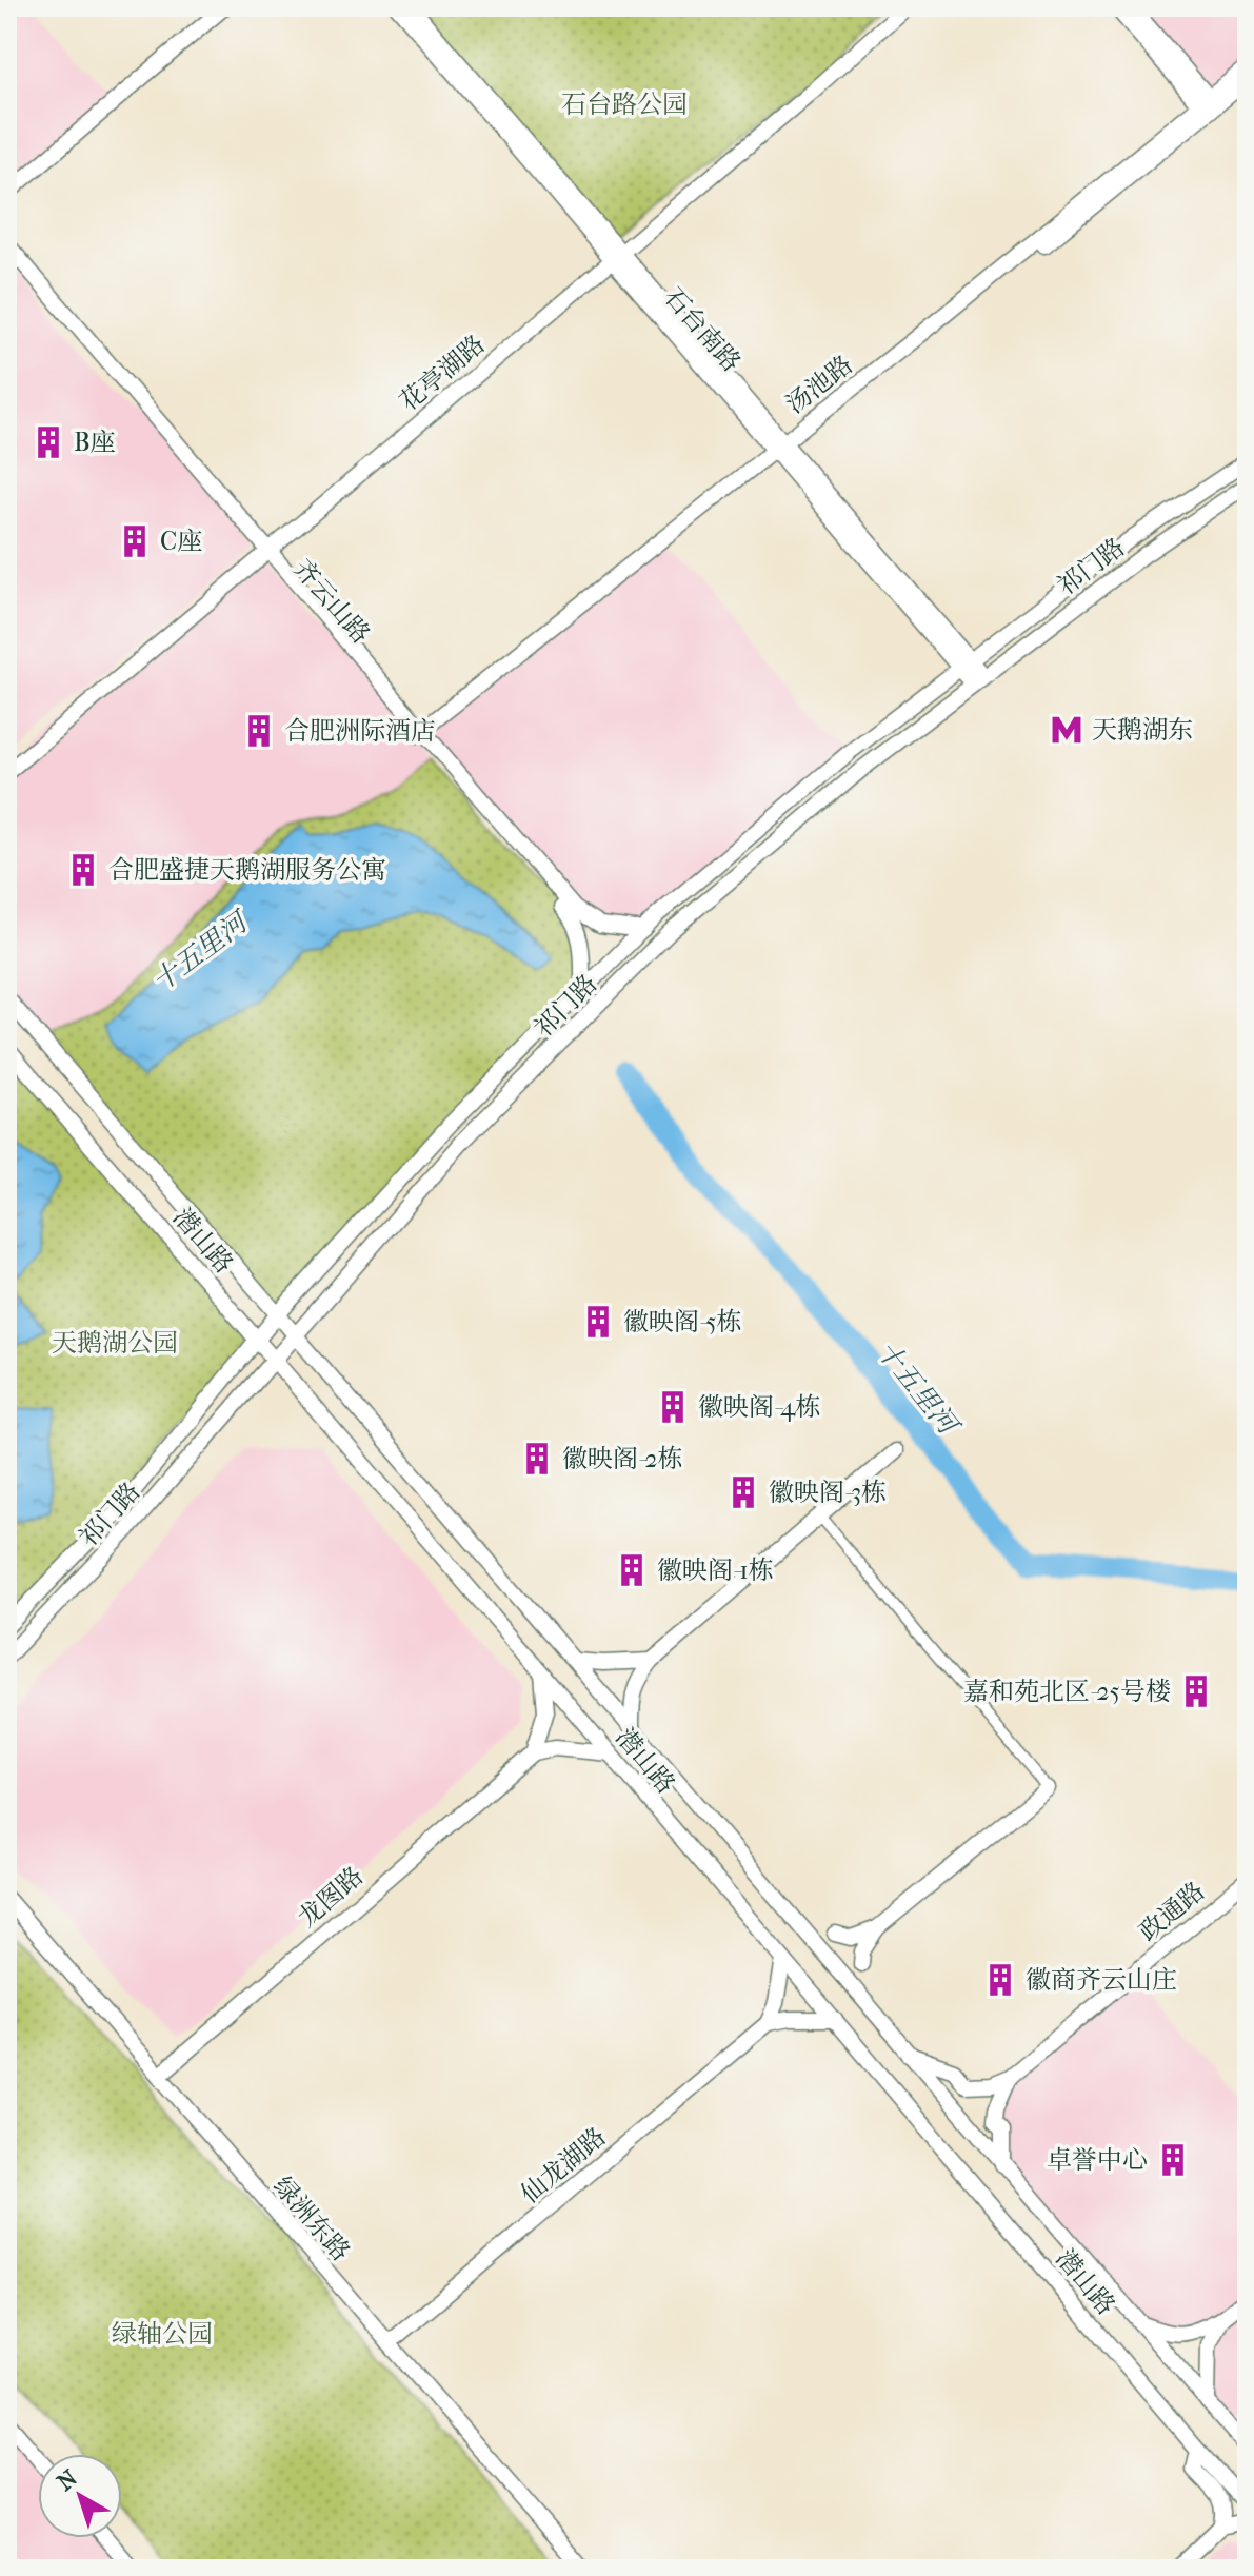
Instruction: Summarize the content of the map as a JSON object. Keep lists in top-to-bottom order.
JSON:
{
  "streets": {
    "street": [
      "石台南路",
      "花亭湖路",
      "汤池路",
      "祁门路",
      "齐云山路",
      "潜山路",
      "龙图路",
      "政通路",
      "仙龙湖路",
      "绿洲东路"
    ]
  },
  "crossings": [
    ["石台南路", "花亭湖路"],
    ["石台南路", "汤池路"],
    ["石台南路", "祁门路"],
    ["花亭湖路", "齐云山路"],
    ["汤池路", "齐云山路"],
    ["祁门路", "齐云山路"],
    ["祁门路", "潜山路"],
    ["龙图路", "绿洲东路"],
    ["仙龙湖路", "绿洲东路"]
  ],
  "water": ["十五里河"],
  "parks": ["石台路公园", "天鹅湖公园", "绿轴公园"],
  "places": {
    "building": [
      "B座",
      "C座",
      "合肥洲际酒店",
      "合肥盛捷天鹅湖服务公寓",
      "徽映阁-5栋",
      "徽映阁-4栋",
      "徽映阁-2栋",
      "徽映阁-3栋",
      "徽映阁-1栋",
      "嘉和苑北区-25号楼",
      "徽商齐云山庄",
      "卓誉中心"
    ],
    "metro station": ["天鹅湖东"]
  },
  "north": "top left"
}
